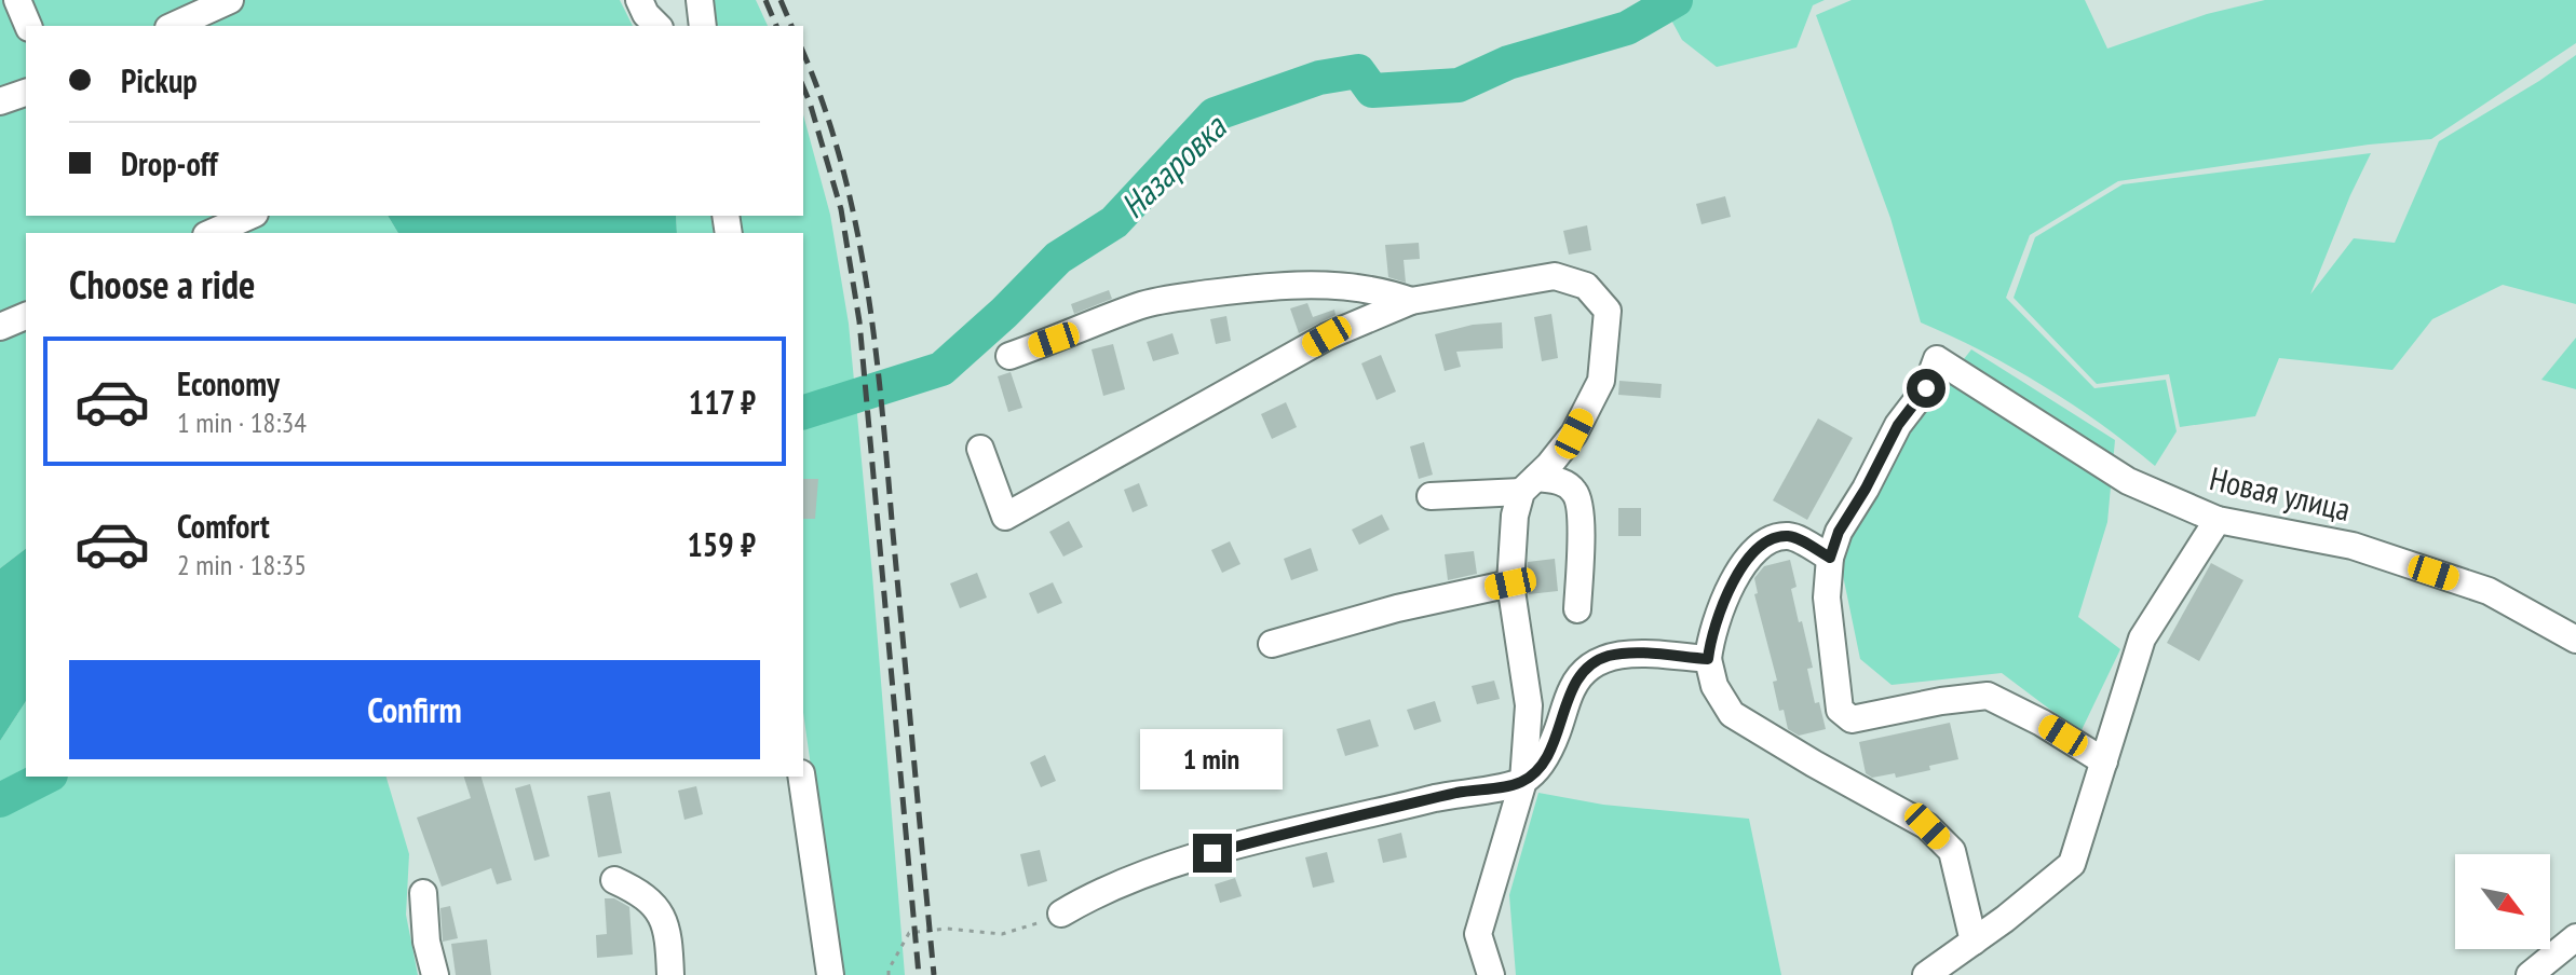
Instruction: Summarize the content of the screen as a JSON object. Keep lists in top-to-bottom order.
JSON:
{
  "streets": {
    "street": ["Новая улица"]
  },
  "water": ["Назаровка"],
  "north": "bottom right",
  "page": {
    "banner": ["Pickup", "Drop-off"],
    "heading": "Choose a ride",
    "list": [
      {
        "name": "Economy",
        "note": "1 min · 18:34",
        "value": "117 ₽"
      },
      {
        "name": "Comfort",
        "note": "2 min · 18:35",
        "value": "159 ₽"
      }
    ],
    "buttons": "Confirm",
    "bubble": "1 min"
  }
}
